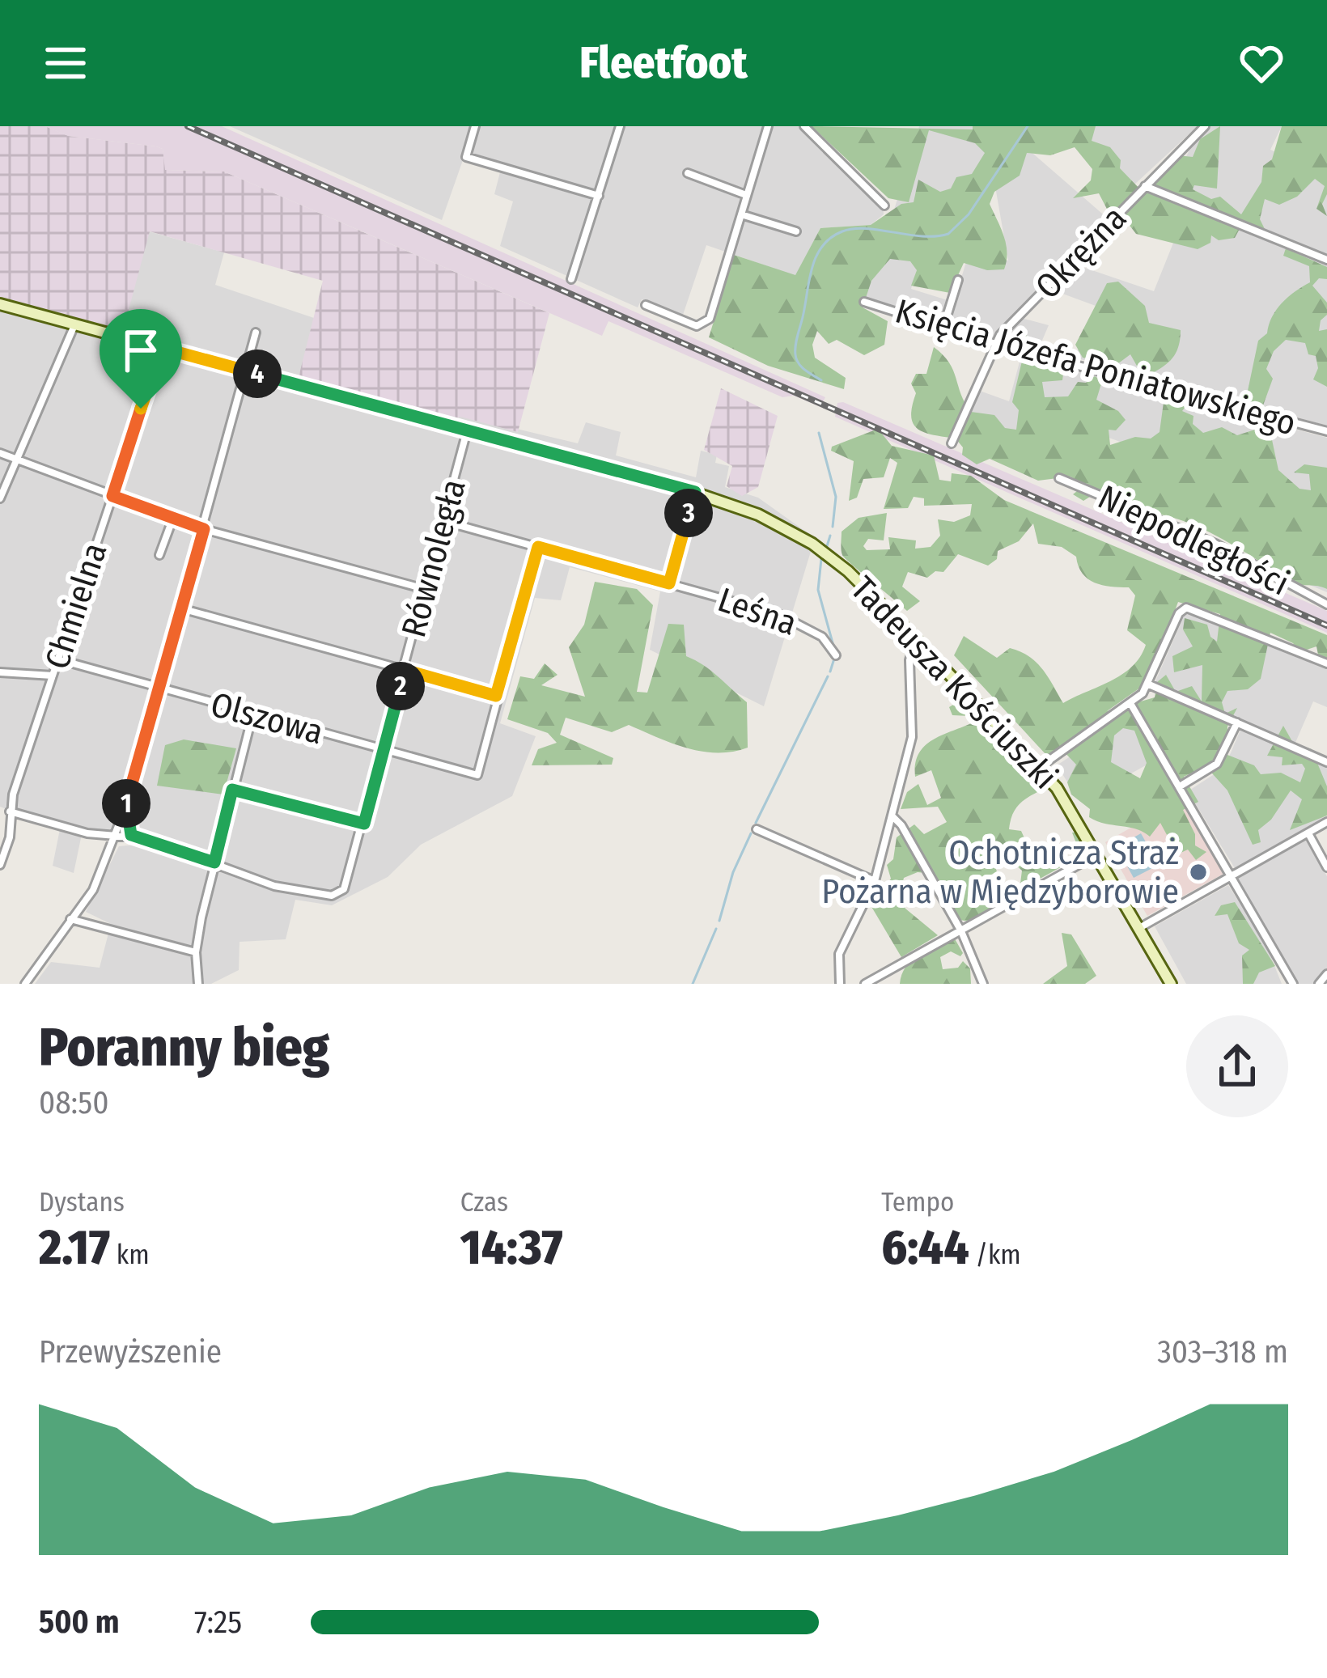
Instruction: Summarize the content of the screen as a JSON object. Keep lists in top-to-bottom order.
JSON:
{
  "streets": {
    "main road": ["Tadeusza Kościuszki"],
    "street": [
      "Okrężna",
      "Księcia Józefa Poniatowskiego",
      "Niepodległości",
      "Równoległa",
      "Chmielna",
      "Leśna",
      "Olszowa"
    ]
  },
  "crossings": [
    ["Okrężna", "Księcia Józefa Poniatowskiego"],
    ["Równoległa", "Chmielna"],
    ["Równoległa", "Leśna"],
    ["Równoległa", "Tadeusza Kościuszki"],
    ["Równoległa", "Olszowa"],
    ["Chmielna", "Tadeusza Kościuszki"],
    ["Chmielna", "Olszowa"]
  ],
  "places": ["Ochotnicza Straż Pożarna w Międzyborowie"],
  "page": {
    "header": "Fleetfoot",
    "pins": [
      "4",
      "3",
      "2",
      "1"
    ],
    "heading": ["Poranny bieg", "08:50"],
    "stats": [
      ["Dystans", "2.17 km"],
      ["Czas", "14:37"],
      ["Tempo", "6:44 /km"]
    ],
    "chart": ["Przewyższenie", "303–318 m"],
    "list": [
      {
        "name": "500 m",
        "note": "7:25"
      }
    ]
  }
}
